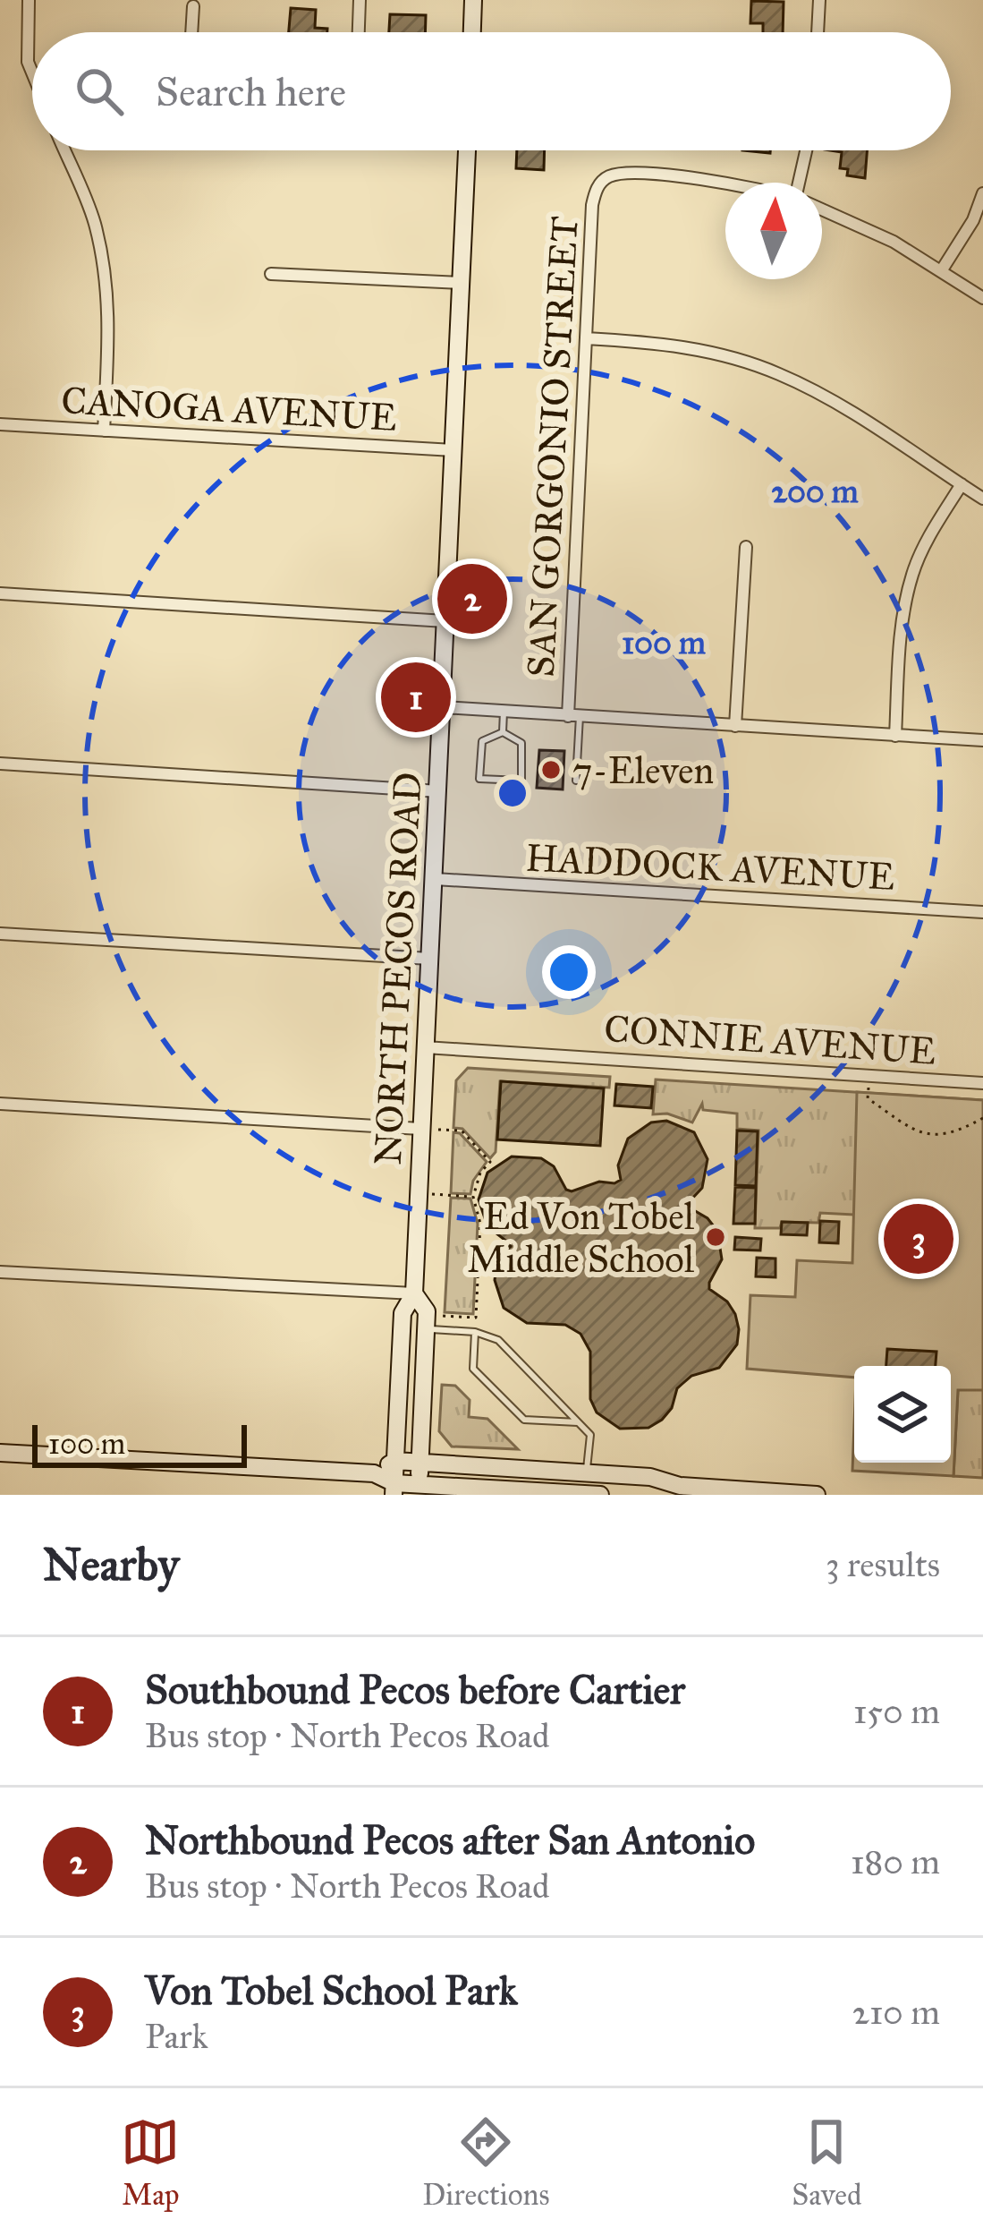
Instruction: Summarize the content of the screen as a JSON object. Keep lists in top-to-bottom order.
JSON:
{
  "streets": {
    "main road": ["NORTH PECOS ROAD"],
    "street": [
      "CANOGA AVENUE",
      "SAN GORGONIO STREET",
      "HADDOCK AVENUE",
      "CONNIE AVENUE"
    ]
  },
  "crossings": [
    ["CANOGA AVENUE", "NORTH PECOS ROAD"],
    ["HADDOCK AVENUE", "NORTH PECOS ROAD"],
    ["NORTH PECOS ROAD", "CONNIE AVENUE"]
  ],
  "places": ["7-Eleven", "Ed Von Tobel Middle School"],
  "scale_bar": "100 m",
  "north": "top",
  "page": {
    "search": "Search here",
    "pins": ["2", "1", "3"],
    "scale": "100 m",
    "heading": ["Nearby", "3 results"],
    "list": [
      {
        "mark": "1",
        "name": "Southbound Pecos before Cartier",
        "note": "Bus stop · North Pecos Road",
        "value": "150 m"
      },
      {
        "mark": "2",
        "name": "Northbound Pecos after San Antonio",
        "note": "Bus stop · North Pecos Road",
        "value": "180 m"
      },
      {
        "mark": "3",
        "name": "Von Tobel School Park",
        "note": "Park",
        "value": "210 m"
      }
    ],
    "nav": ["Map", "Directions", "Saved"]
  },
  "rings": ["200 m", "100 m"]
}
